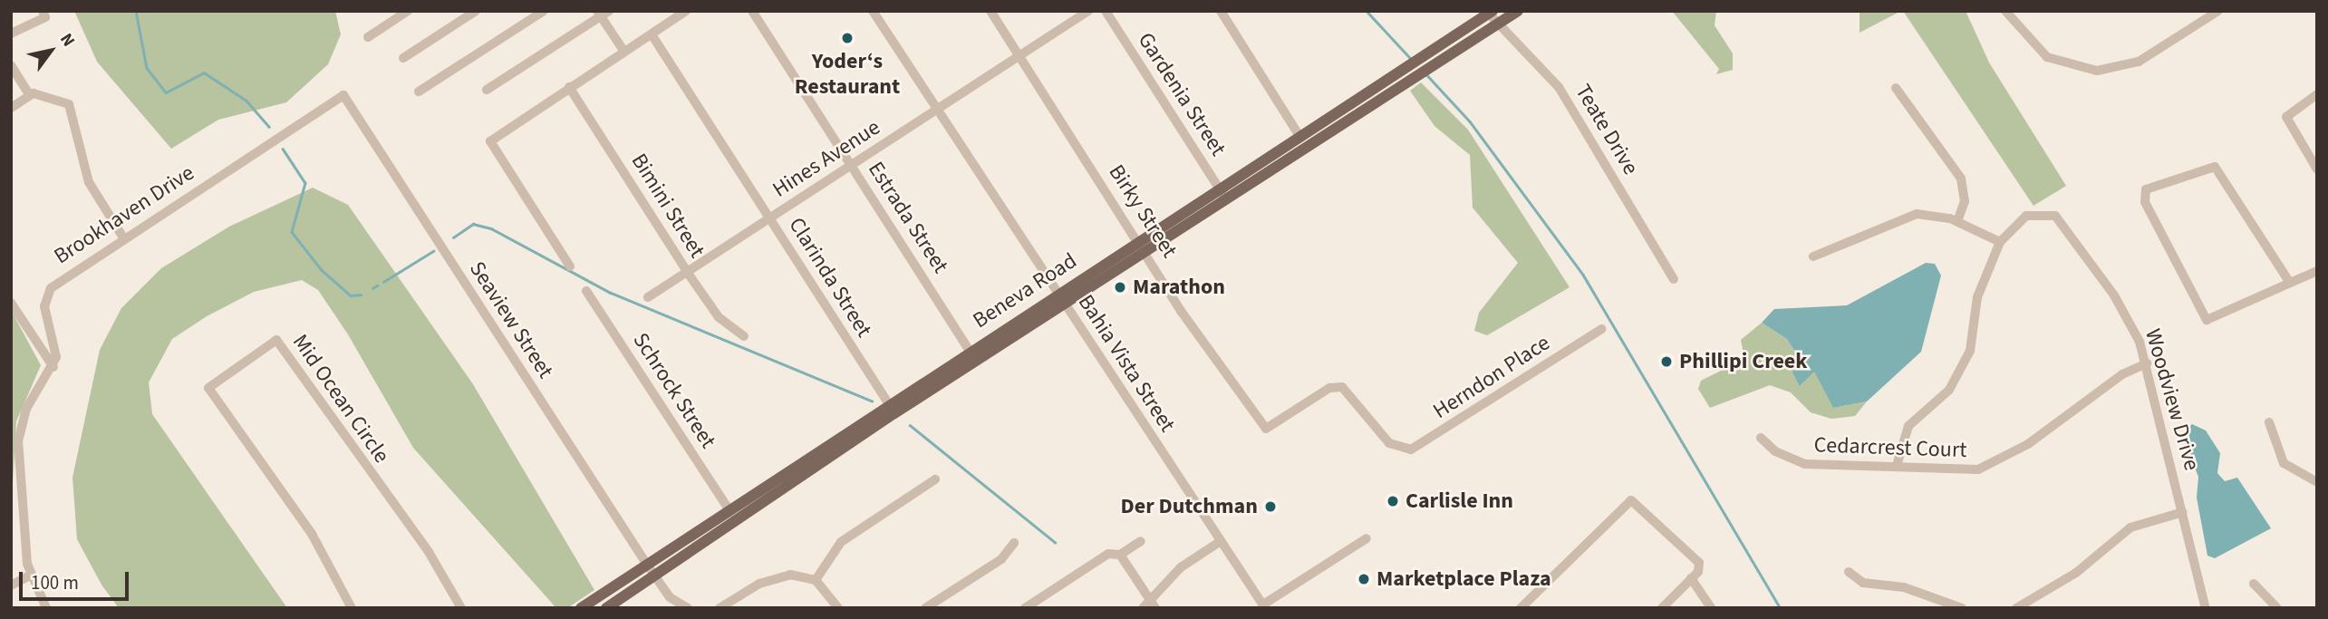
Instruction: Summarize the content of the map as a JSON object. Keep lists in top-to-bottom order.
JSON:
{
  "streets": {
    "main road": ["Beneva Road"],
    "street": [
      "Gardenia Street",
      "Teate Drive",
      "Hines Avenue",
      "Bimini Street",
      "Birky Street",
      "Brookhaven Drive",
      "Estrada Street",
      "Clarinda Street",
      "Seaview Street",
      "Bahia Vista Street",
      "Herndon Place",
      "Schrock Street",
      "Mid Ocean Circle",
      "Woodview Drive",
      "Cedarcrest Court"
    ]
  },
  "crossings": [
    ["Gardenia Street", "Beneva Road"],
    ["Teate Drive", "Beneva Road"],
    ["Hines Avenue", "Bimini Street"],
    ["Hines Avenue", "Birky Street"],
    ["Hines Avenue", "Estrada Street"],
    ["Hines Avenue", "Clarinda Street"],
    ["Hines Avenue", "Bahia Vista Street"],
    ["Birky Street", "Beneva Road"],
    ["Birky Street", "Herndon Place"],
    ["Brookhaven Drive", "Seaview Street"],
    ["Estrada Street", "Beneva Road"],
    ["Clarinda Street", "Beneva Road"],
    ["Beneva Road", "Seaview Street"],
    ["Beneva Road", "Bahia Vista Street"],
    ["Beneva Road", "Schrock Street"],
    ["Woodview Drive", "Cedarcrest Court"]
  ],
  "places": [
    "Yoder‘s Restaurant",
    "Marathon",
    "Phillipi Creek",
    "Carlisle Inn",
    "Der Dutchman",
    "Marketplace Plaza"
  ],
  "scale_bar": "100 m",
  "north": "top right"
}
